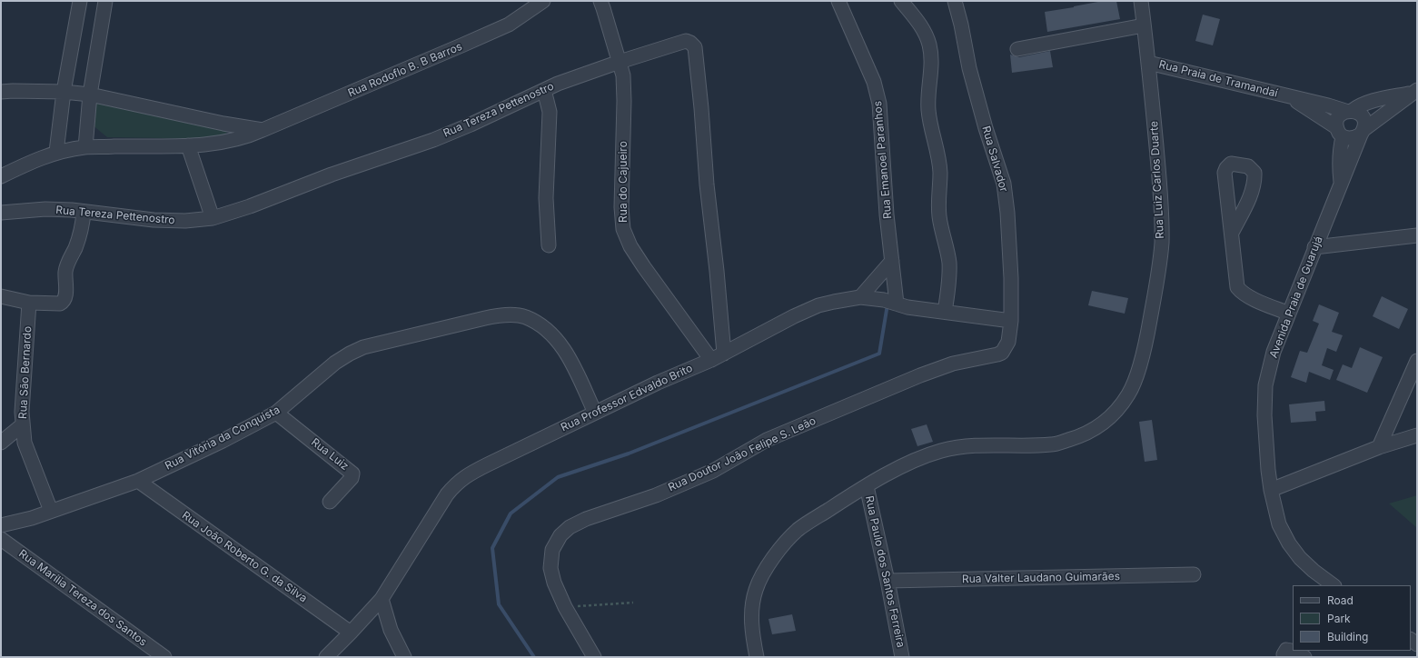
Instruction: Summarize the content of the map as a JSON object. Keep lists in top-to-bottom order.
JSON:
{
  "streets": {
    "street": [
      "Rua Rodoflo B. B Barros",
      "Rua Praia de Tramandaí",
      "Rua Tereza Pettenostro",
      "Rua Salvador",
      "Rua Emanoel Paranhos",
      "Rua Luiz Carlos Duarte",
      "Rua do Cajueiro",
      "Avenida Praia de Guarujá",
      "Rua São Bernardo",
      "Rua Professor Edvaldo Brito",
      "Rua Vitória da Conquista",
      "Rua Luiz",
      "Rua Doutor João Felipe S. Leão",
      "Rua João Roberto G. da Silva",
      "Rua Paulo dos Santos Ferreira",
      "Rua Valter Laudano Guimarães",
      "Rua Marília Tereza dos Santos"
    ]
  },
  "crossings": [
    ["Rua Praia de Tramandaí", "Rua Luiz Carlos Duarte"],
    ["Rua Praia de Tramandaí", "Avenida Praia de Guarujá"],
    ["Rua Tereza Pettenostro", "Rua do Cajueiro"],
    ["Rua Tereza Pettenostro", "Rua Professor Edvaldo Brito"],
    ["Rua Salvador", "Rua Professor Edvaldo Brito"],
    ["Rua Salvador", "Rua Doutor João Felipe S. Leão"],
    ["Rua Emanoel Paranhos", "Rua Professor Edvaldo Brito"],
    ["Rua Luiz Carlos Duarte", "Rua Paulo dos Santos Ferreira"],
    ["Rua do Cajueiro", "Rua Professor Edvaldo Brito"],
    ["Rua São Bernardo", "Rua Vitória da Conquista"],
    ["Rua Professor Edvaldo Brito", "Rua Vitória da Conquista"],
    ["Rua Professor Edvaldo Brito", "Rua João Roberto G. da Silva"],
    ["Rua Vitória da Conquista", "Rua Luiz"],
    ["Rua Vitória da Conquista", "Rua João Roberto G. da Silva"],
    ["Rua Paulo dos Santos Ferreira", "Rua Valter Laudano Guimarães"]
  ],
  "legend": ["Road", "Park", "Building"]
}
